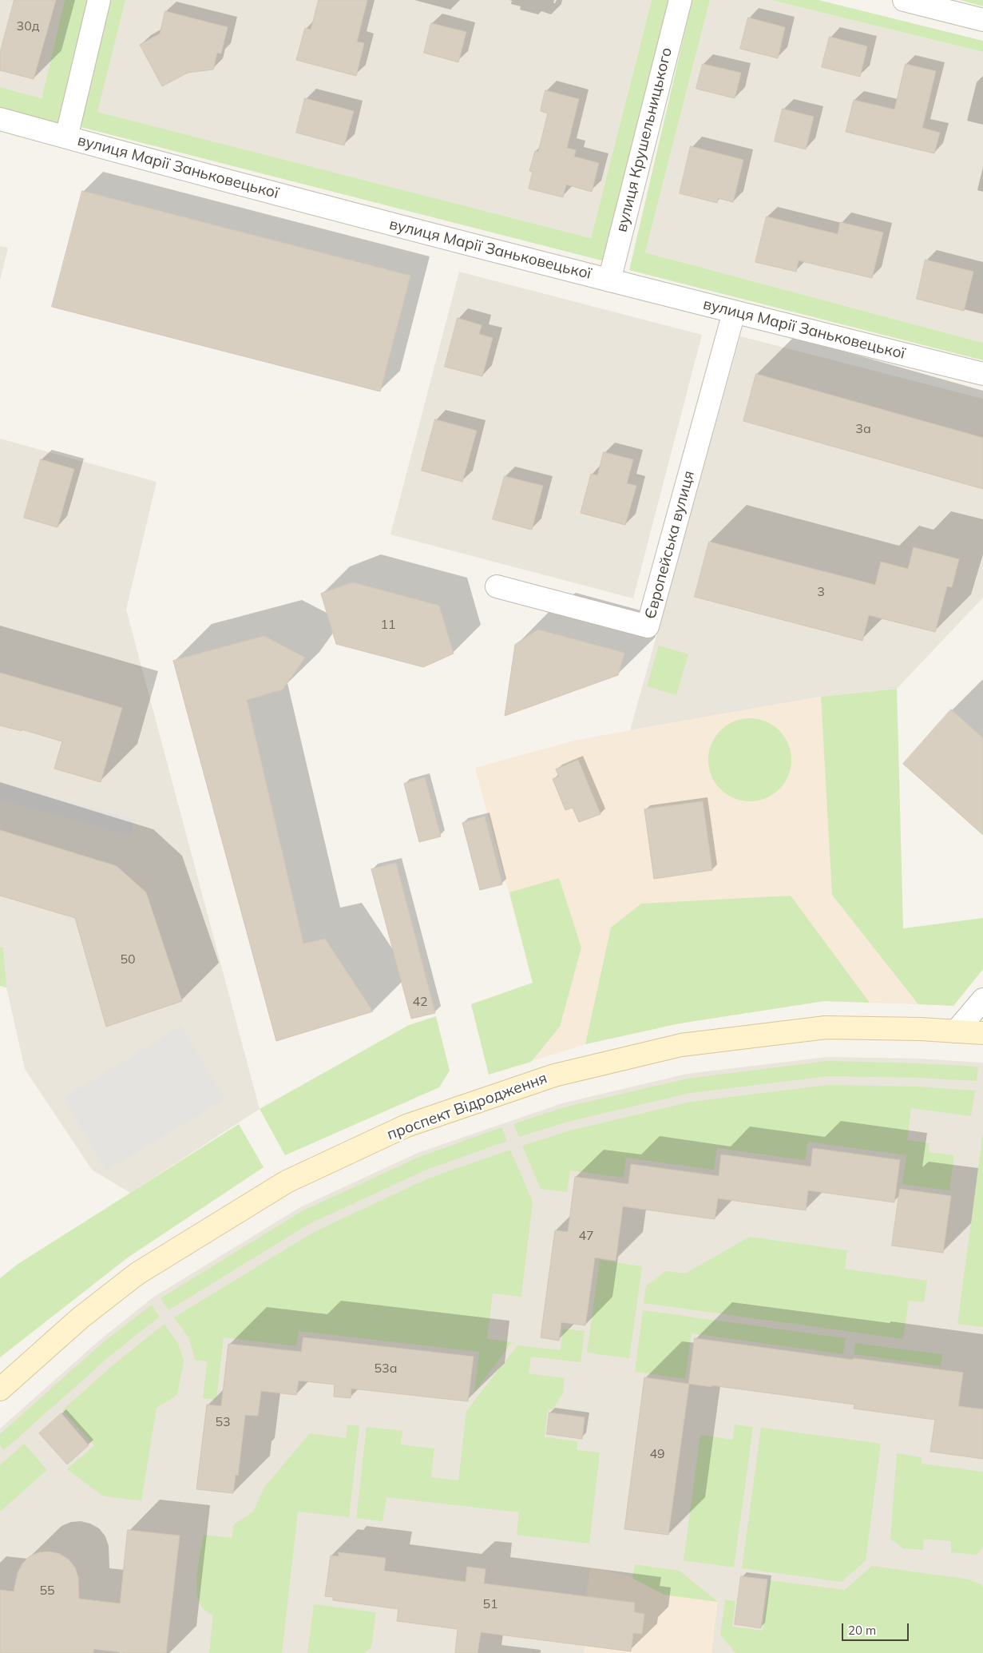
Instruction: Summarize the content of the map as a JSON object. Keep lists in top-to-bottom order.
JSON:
{
  "streets": {
    "main road": ["проспект Відродження"],
    "street": ["вулиця Крушельницького", "вулиця Марії Заньковецької", "Європейська вулиця"]
  },
  "crossings": [
    ["вулиця Крушельницького", "вулиця Марії Заньковецької"],
    ["вулиця Марії Заньковецької", "Європейська вулиця"]
  ],
  "house_numbers": [
    "30д",
    "3а",
    "3",
    "11",
    "50",
    "42",
    "47",
    "53а",
    "53",
    "49",
    "55",
    "51"
  ],
  "scale_bar": "20 m"
}
